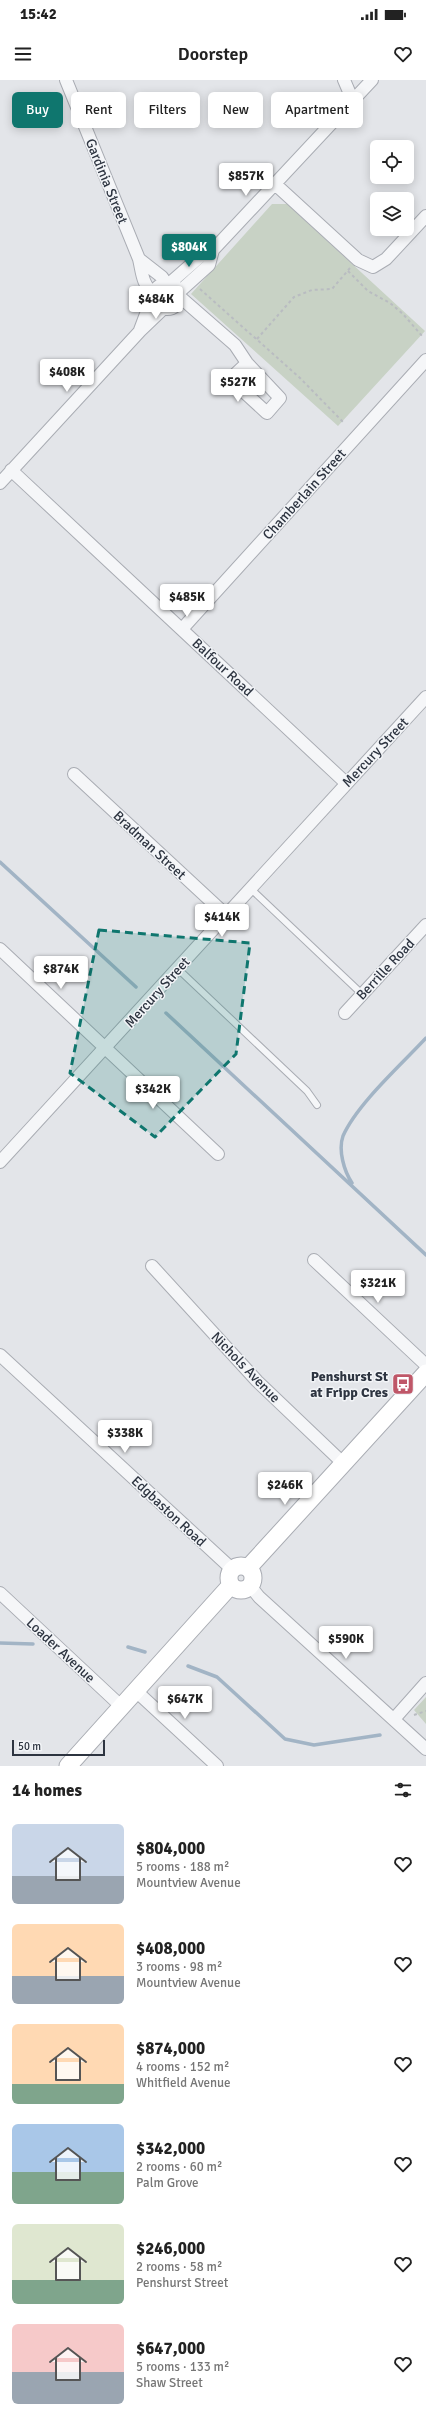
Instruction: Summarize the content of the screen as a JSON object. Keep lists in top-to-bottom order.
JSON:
{
  "streets": {
    "street": [
      "Gardinia Street",
      "Chamberlain Street",
      "Balfour Road",
      "Mercury Street",
      "Bradman Street",
      "Berrille Road",
      "Nichols Avenue",
      "Edgbaston Road",
      "Loader Avenue"
    ]
  },
  "crossings": [
    ["Chamberlain Street", "Balfour Road"],
    ["Balfour Road", "Mercury Street"],
    ["Mercury Street", "Bradman Street"]
  ],
  "places": {
    "bus stop": ["Penshurst St at Fripp Cres"]
  },
  "scale_bar": "50 m",
  "page": {
    "status": "15:42",
    "header": "Doorstep",
    "chip": [
      "Buy",
      "Rent",
      "Filters",
      "New",
      "Apartment"
    ],
    "price": [
      "$857K",
      "$804K",
      "$484K",
      "$408K",
      "$527K",
      "$485K",
      "$414K",
      "$874K",
      "$342K",
      "$321K",
      "$338K",
      "$246K",
      "$590K",
      "$647K"
    ],
    "scale": "50 m",
    "heading": "14 homes",
    "list": [
      {
        "name": "$804,000",
        "note": "5 rooms · 188 m² · Mountview Avenue"
      },
      {
        "name": "$408,000",
        "note": "3 rooms · 98 m² · Mountview Avenue"
      },
      {
        "name": "$874,000",
        "note": "4 rooms · 152 m² · Whitfield Avenue"
      },
      {
        "name": "$342,000",
        "note": "2 rooms · 60 m² · Palm Grove"
      },
      {
        "name": "$246,000",
        "note": "2 rooms · 58 m² · Penshurst Street"
      },
      {
        "name": "$647,000",
        "note": "5 rooms · 133 m² · Shaw Street"
      }
    ]
  }
}
